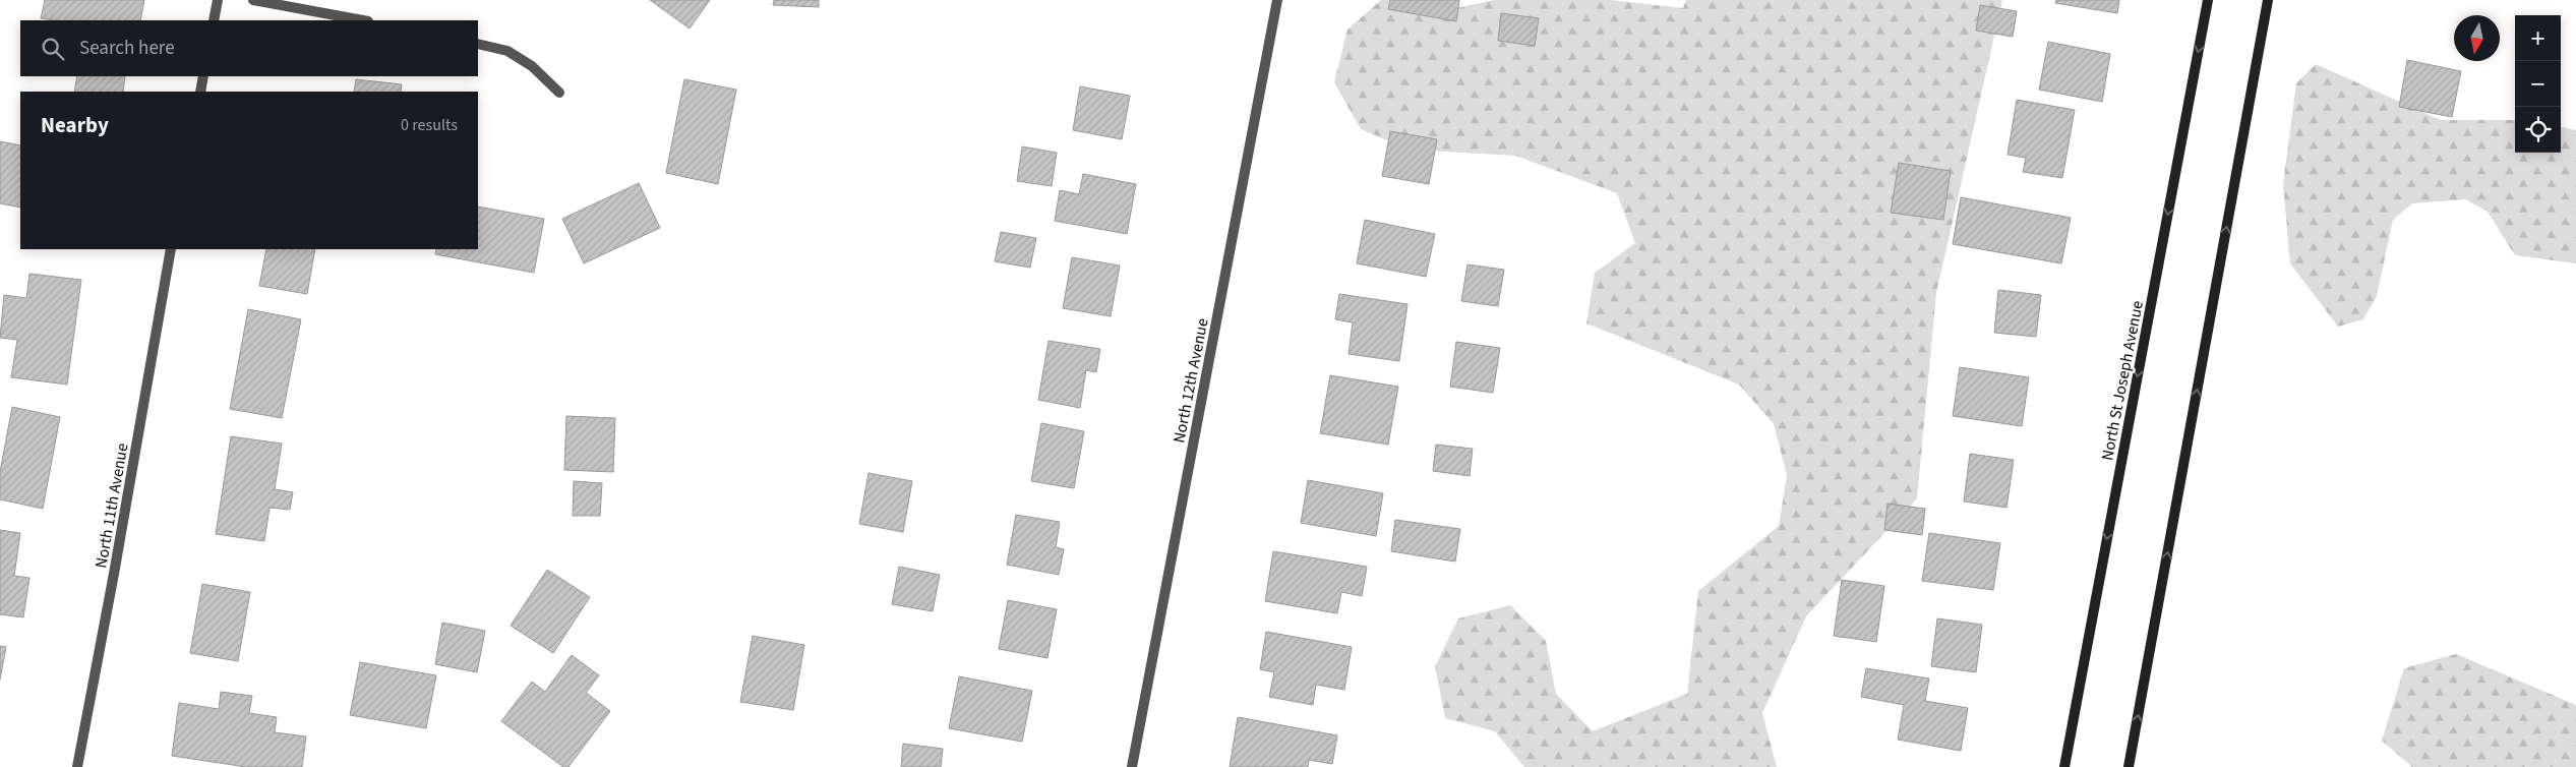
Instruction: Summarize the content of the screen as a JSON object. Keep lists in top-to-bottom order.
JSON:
{
  "streets": {
    "main road": ["North St Joseph Avenue"],
    "street": ["North 12th Avenue", "North 11th Avenue"]
  },
  "north": "bottom",
  "page": {
    "map_buttons": ["+", "−"],
    "search": "Search here",
    "heading": ["Nearby", "0 results"]
  }
}
